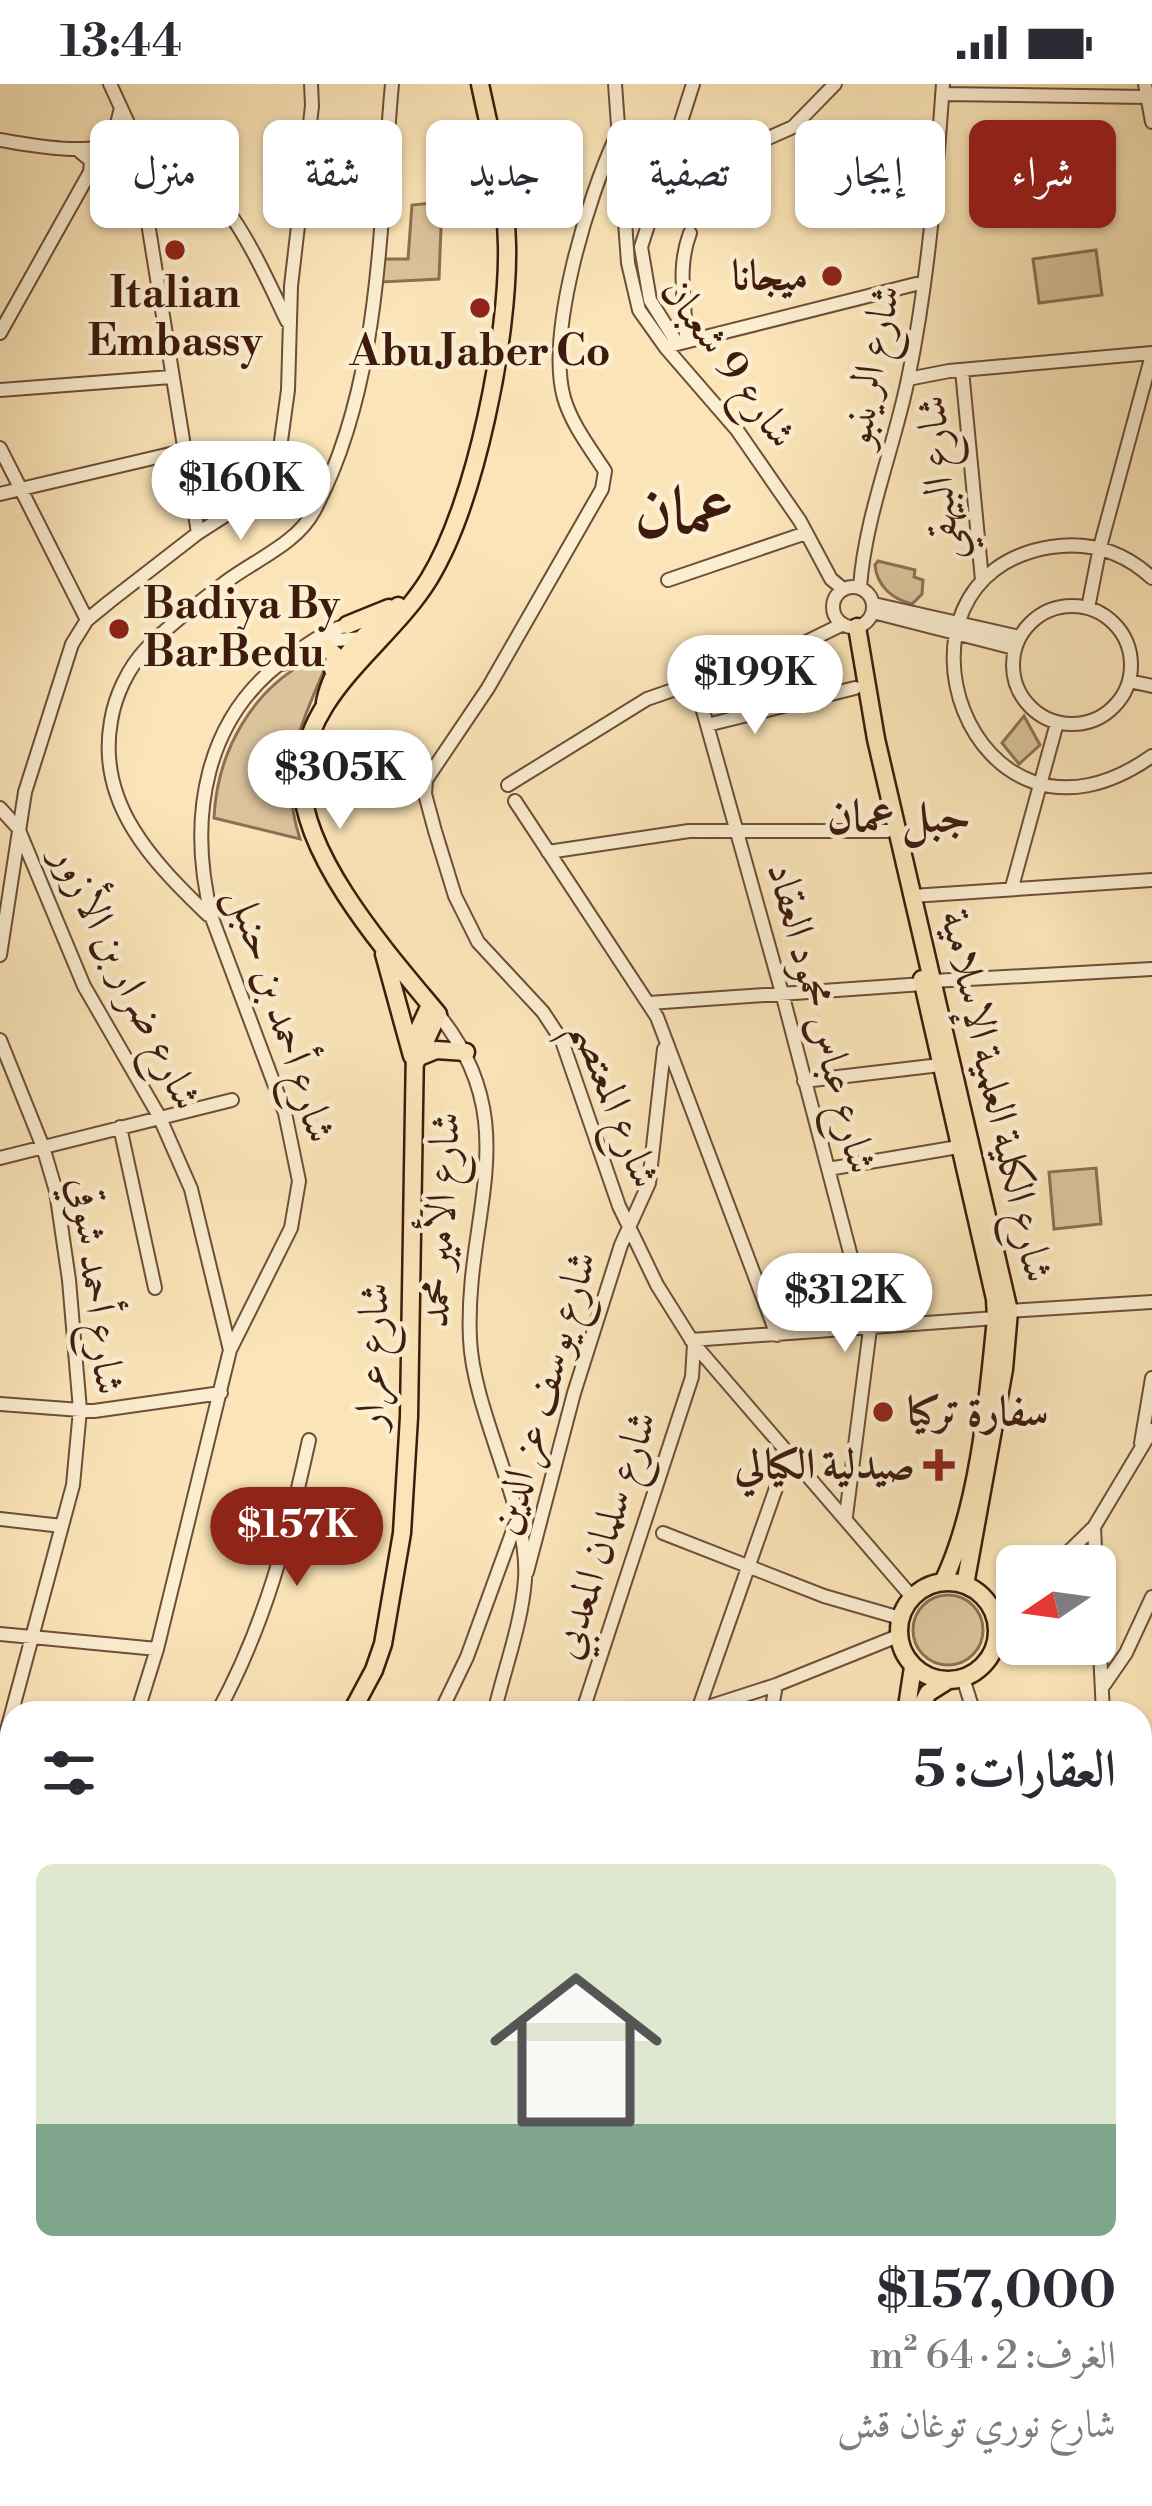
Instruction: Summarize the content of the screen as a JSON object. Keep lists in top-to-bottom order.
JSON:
{
  "streets": {
    "main road": ["شارع الكلية العلمية الإسلامية", "شارع الأمير محمد", "شارع عرار"],
    "street": [
      "شارع 9 شعبان",
      "شارع الرينبو",
      "شارع البيهقي",
      "شارع ضرار بن الأزور",
      "شارع أحمد بن حنبل",
      "شارع عباس محمود العقاد",
      "شارع المعتصم",
      "شارع أحمد شوقي",
      "شارع يوسف عز الدين",
      "شارع سلمان المعدبي"
    ]
  },
  "crossings": [
    ["شارع 9 شعبان", "شارع الرينبو"],
    ["شارع 9 شعبان", "شارع الكلية العلمية الإسلامية"],
    ["شارع الرينبو", "شارع الكلية العلمية الإسلامية"],
    ["شارع ضرار بن الأزور", "شارع أحمد بن حنبل"],
    ["شارع أحمد بن حنبل", "شارع الأمير محمد"],
    ["شارع عباس محمود العقاد", "شارع المعتصم"],
    ["شارع الكلية العلمية الإسلامية", "شارع المعتصم"],
    ["شارع المعتصم", "شارع يوسف عز الدين"],
    ["شارع المعتصم", "شارع سلمان المعدبي"],
    ["شارع الأمير محمد", "شارع عرار"],
    ["شارع الأمير محمد", "شارع يوسف عز الدين"]
  ],
  "districts": ["عمان", "جبل عمان"],
  "places": {
    "other": [
      "Italian Embassy",
      "ميجانا",
      "Abu Jaber Co",
      "Badiya By BarBedu",
      "سفارة تركيا"
    ],
    "health": ["صيدلية الكيالي"]
  },
  "north": "left",
  "page": {
    "status": "13:44",
    "chip": [
      "شراء",
      "إيجار",
      "تصفية",
      "جديد",
      "شقة",
      "منزل"
    ],
    "price": [
      "$160K",
      "$199K",
      "$305K",
      "$312K",
      "$157K"
    ],
    "heading": "العقارات: 5",
    "list": [
      {
        "name": "$157,000",
        "note": "الغرف: 2 · 64 m² · شارع نوري توغان قش"
      }
    ]
  }
}
